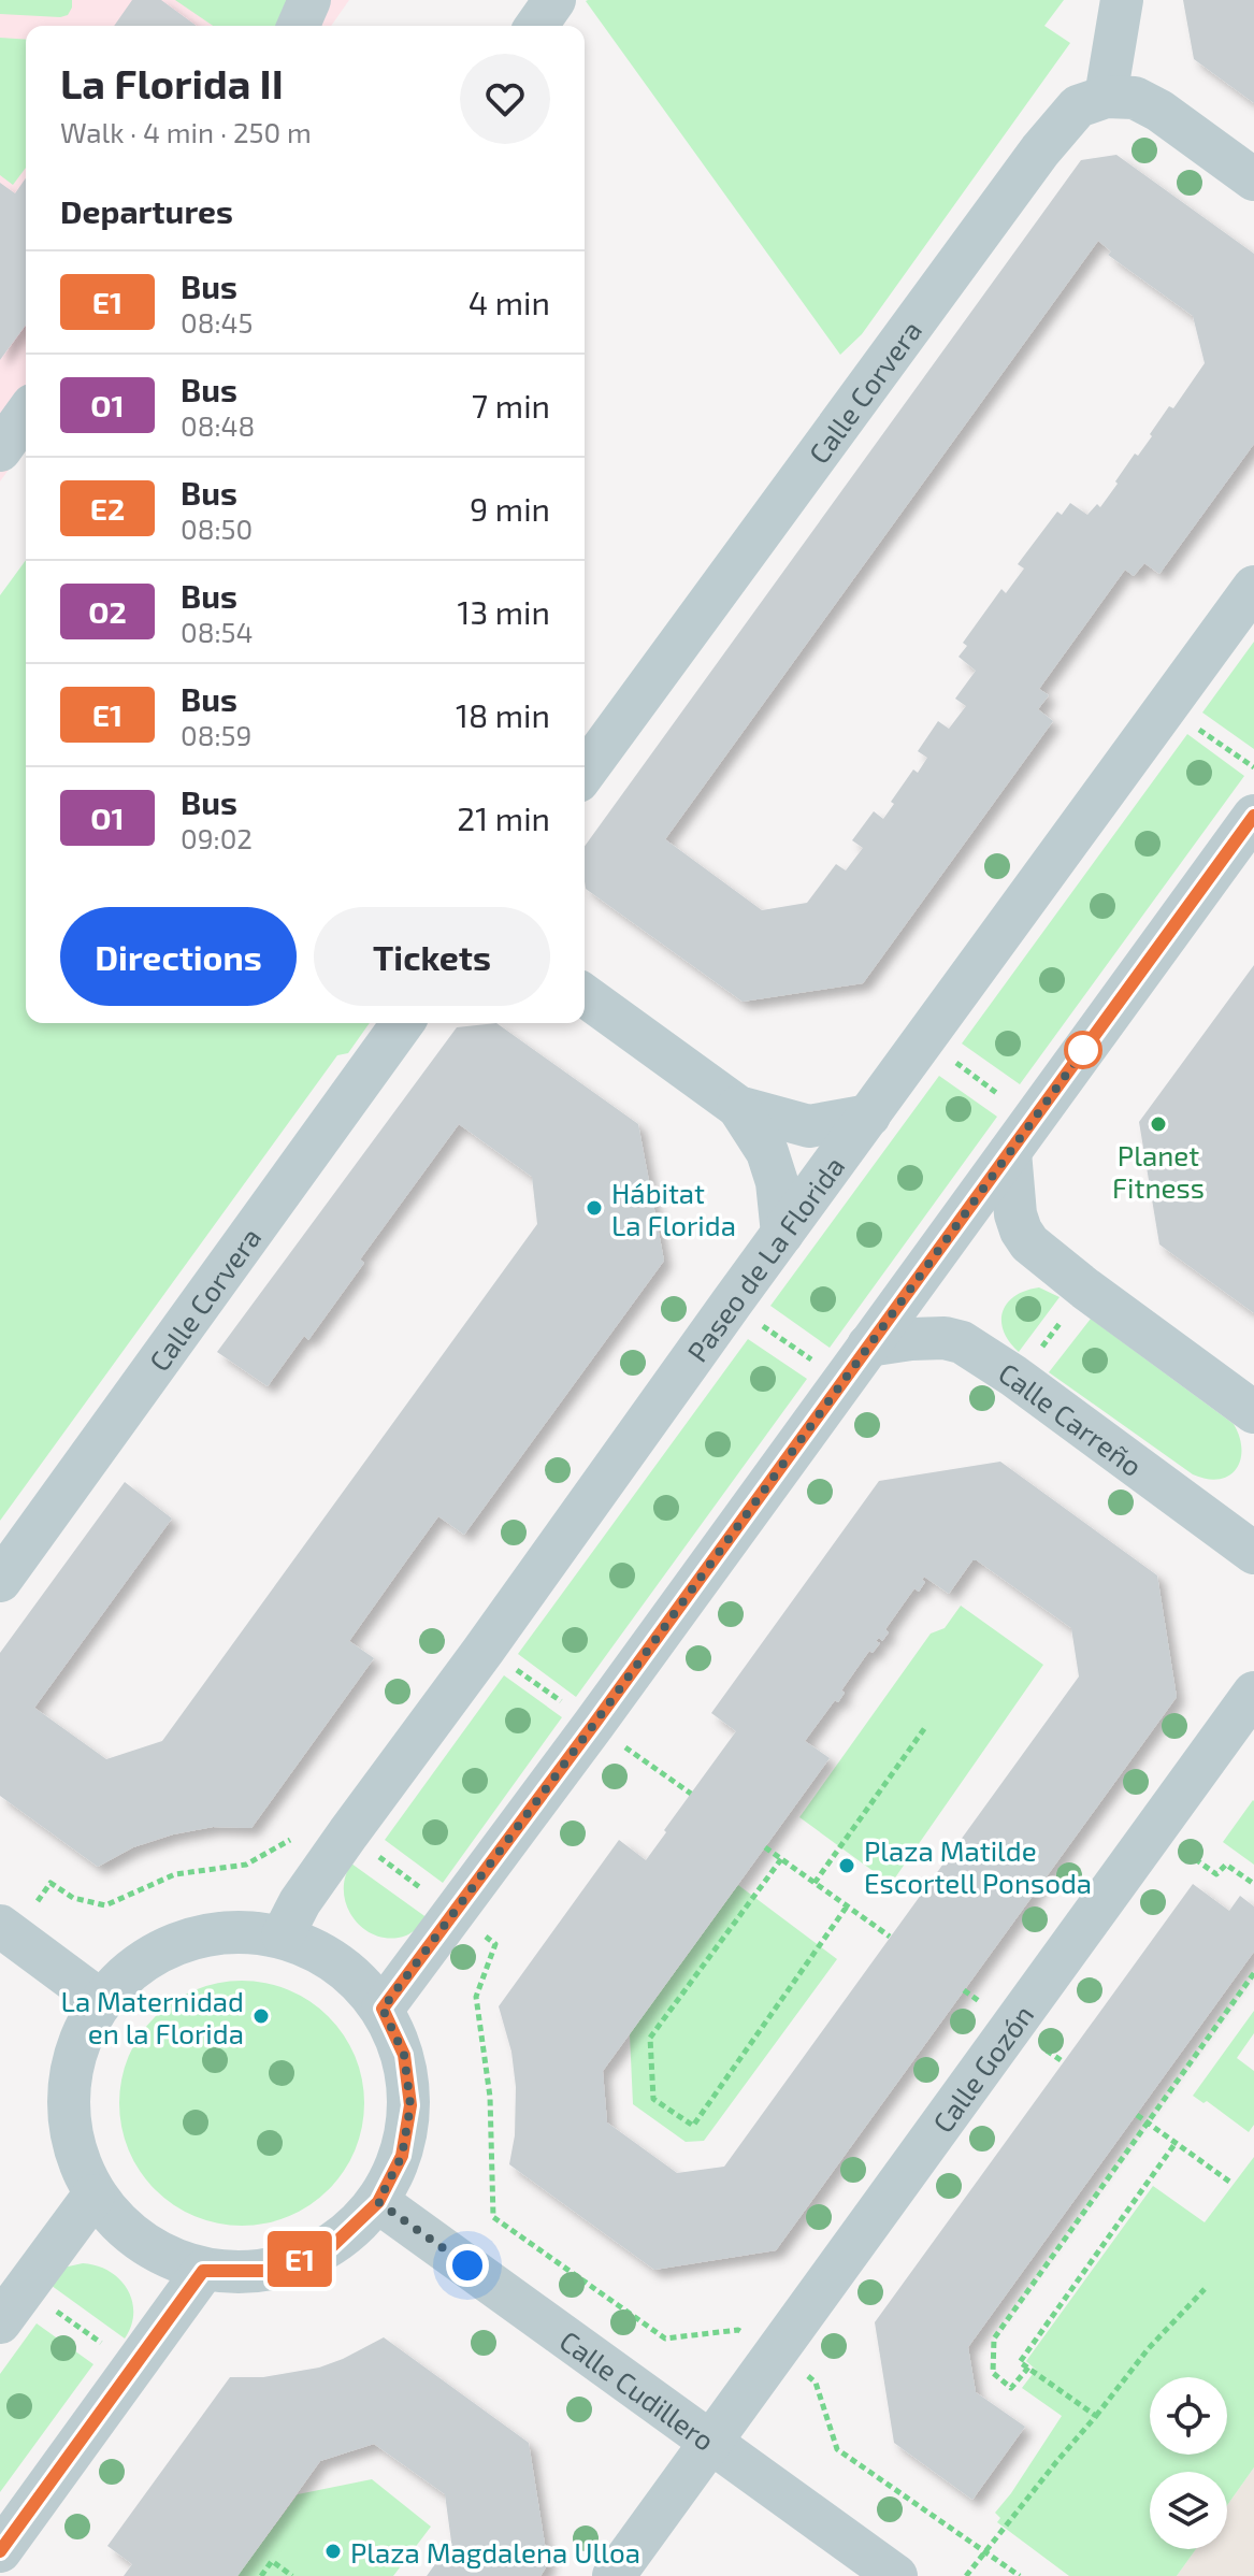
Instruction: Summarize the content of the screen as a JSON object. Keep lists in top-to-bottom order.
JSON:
{
  "streets": {
    "street": [
      "Calle Corvera",
      "Paseo de La Florida",
      "Calle Carreño",
      "Calle Gozón",
      "Calle Cudillero"
    ]
  },
  "crossings": [
    ["Calle Gozón", "Calle Cudillero"]
  ],
  "places": [
    "Planet Fitness",
    "Hábitat La Florida",
    "Plaza Matilde Escortell Ponsoda",
    "La Maternidad en la Florida",
    "Plaza Magdalena Ulloa"
  ],
  "lines": ["bus line E1"],
  "page": {
    "on_map": "E1",
    "heading": [
      ["La Florida II", "Walk · 4 min · 250 m"],
      "Departures"
    ],
    "list": [
      {
        "mark": "E1",
        "name": "Bus",
        "note": "08:45",
        "value": "4 min"
      },
      {
        "mark": "O1",
        "name": "Bus",
        "note": "08:48",
        "value": "7 min"
      },
      {
        "mark": "E2",
        "name": "Bus",
        "note": "08:50",
        "value": "9 min"
      },
      {
        "mark": "O2",
        "name": "Bus",
        "note": "08:54",
        "value": "13 min"
      },
      {
        "mark": "E1",
        "name": "Bus",
        "note": "08:59",
        "value": "18 min"
      },
      {
        "mark": "O1",
        "name": "Bus",
        "note": "09:02",
        "value": "21 min"
      }
    ],
    "buttons": ["Directions", "Tickets"]
  }
}
